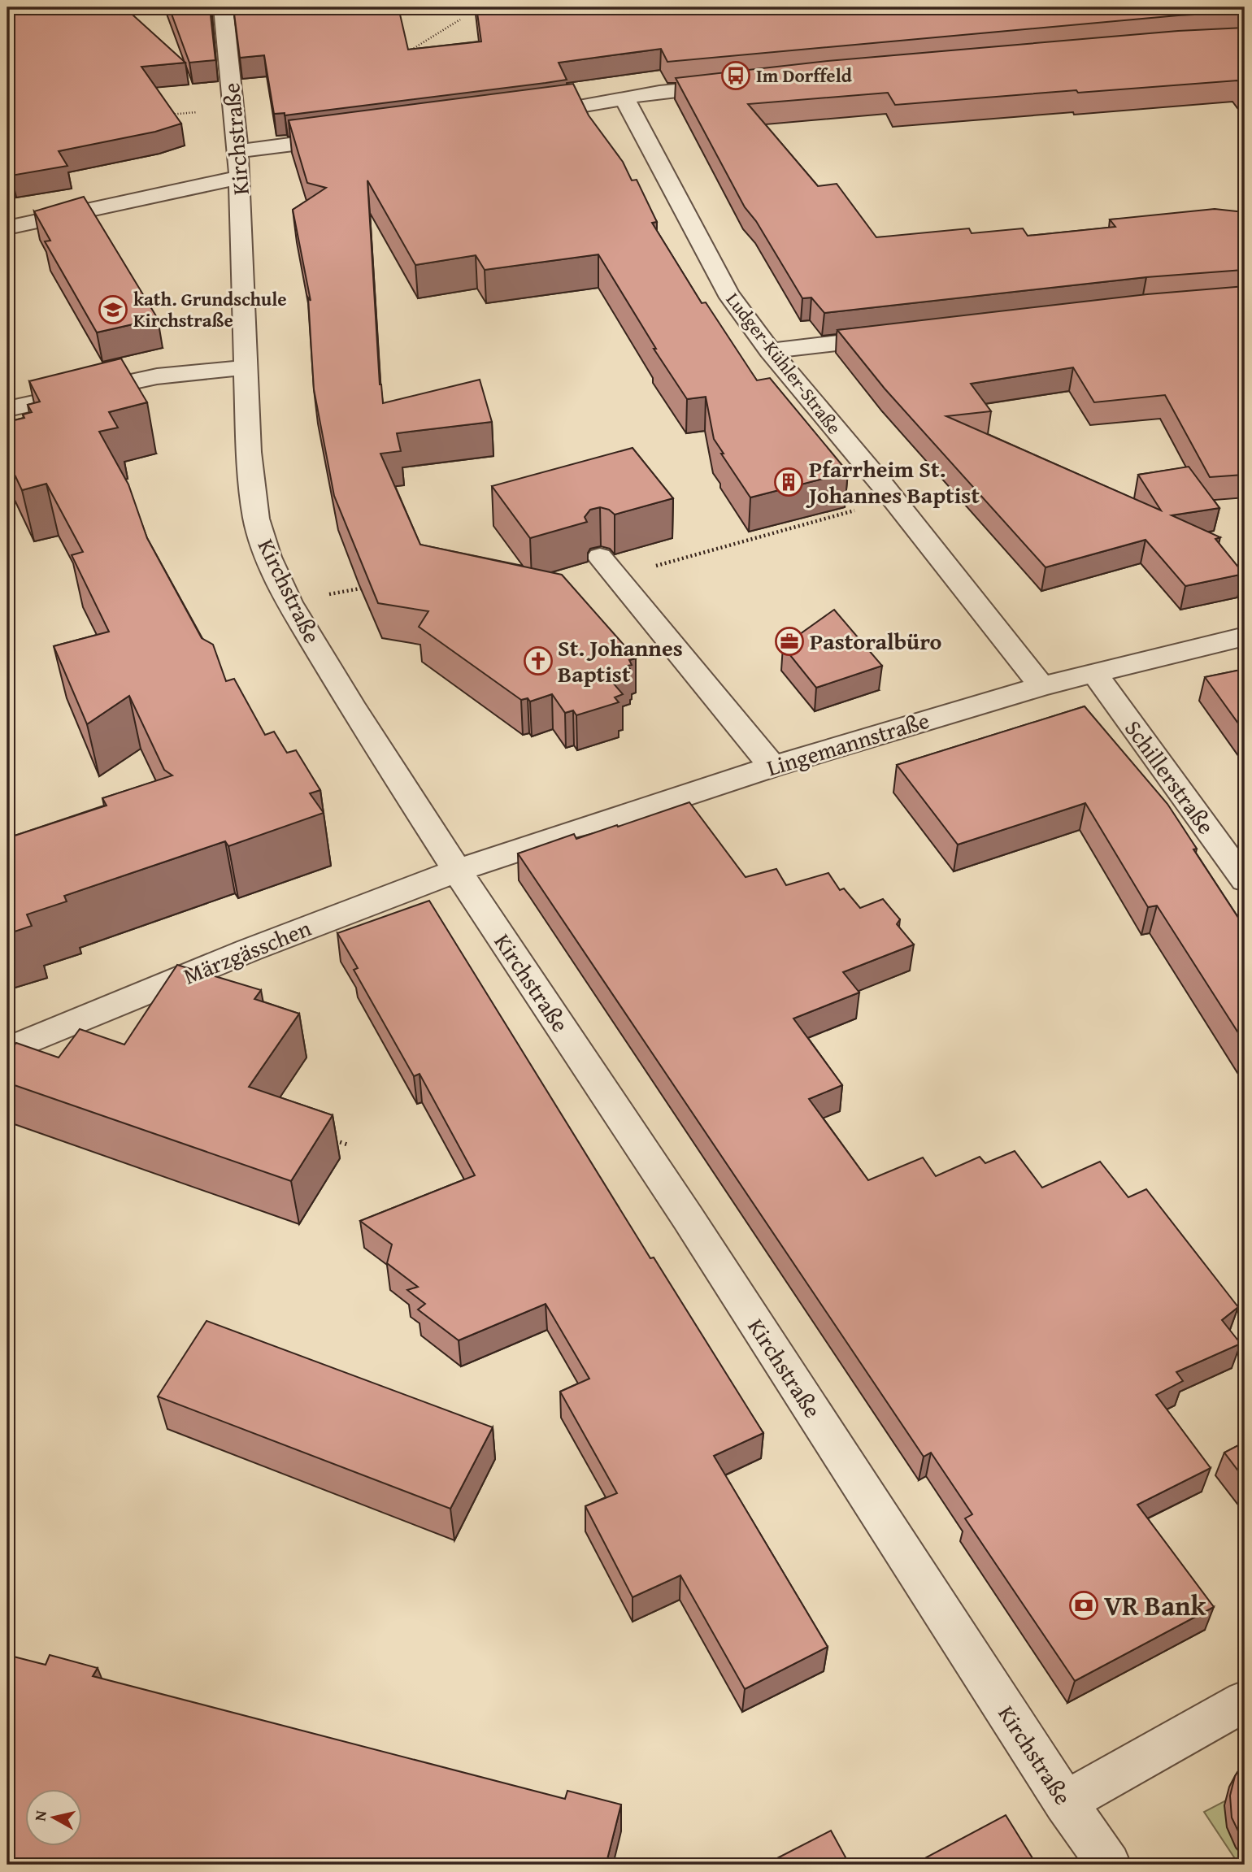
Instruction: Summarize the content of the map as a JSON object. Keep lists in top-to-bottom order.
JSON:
{
  "streets": {
    "street": [
      "Kirchstraße",
      "Ludger-Kühler-Straße",
      "Lingemannstraße",
      "Schillerstraße",
      "Märzgässchen"
    ]
  },
  "crossings": [
    ["Kirchstraße", "Lingemannstraße"],
    ["Kirchstraße", "Märzgässchen"],
    ["Ludger-Kühler-Straße", "Lingemannstraße"],
    ["Lingemannstraße", "Schillerstraße"],
    ["Lingemannstraße", "Märzgässchen"]
  ],
  "places": {
    "bus stop": ["Im Dorffeld"],
    "school or university": ["kath. Grundschule Kirchstraße"],
    "building": ["Pfarrheim St. Johannes Baptist"],
    "office": ["Pastoralbüro"],
    "church": ["St. Johannes Baptist"],
    "bank": ["VR Bank"]
  },
  "north": "left"
}
